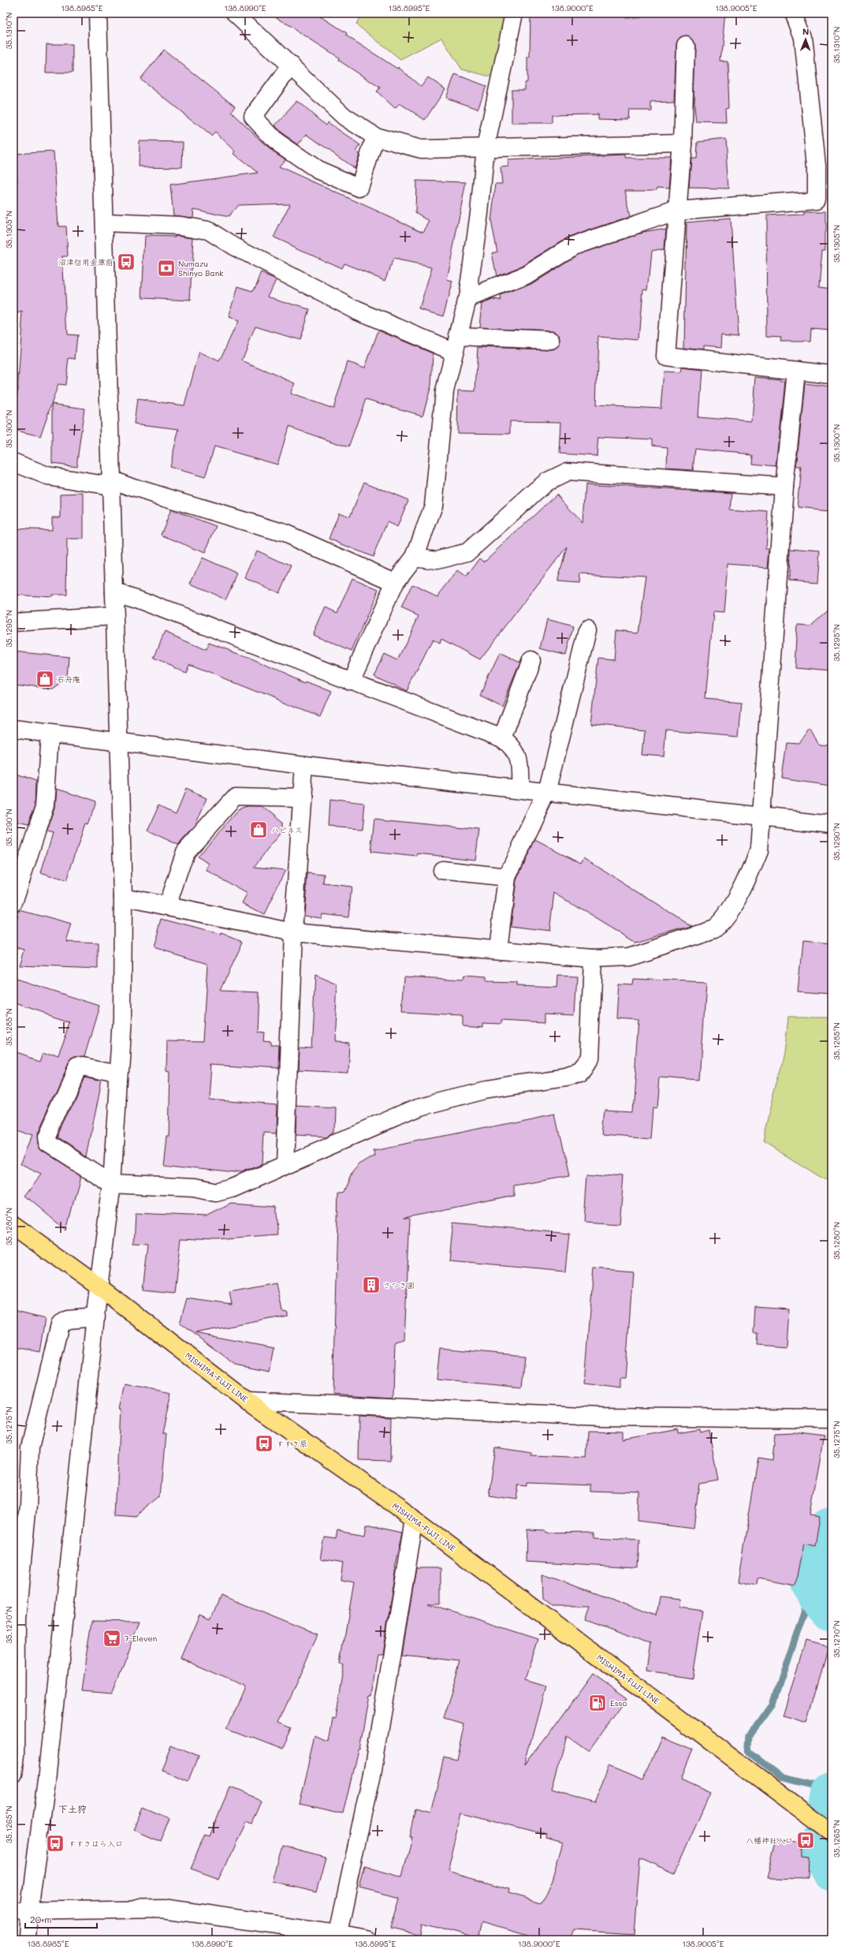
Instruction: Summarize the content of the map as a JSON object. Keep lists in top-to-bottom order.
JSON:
{
  "streets": {
    "main road": ["MISHIMA-FUJI LINE"]
  },
  "districts": ["下土狩"],
  "places": {
    "bus stop": [
      "沼津信用金庫前",
      "すすき原",
      "八幡神社入口",
      "すすきはら入口"
    ],
    "bank": ["Numazu Shinyo Bank"],
    "shop": ["石舟庵", "ハピネス"],
    "building": ["さつき園"],
    "supermarket": ["7-Eleven"],
    "fuel station": ["Esso"]
  },
  "scale_bar": "20 m",
  "north": "top",
  "coordinates": [
    "138.8985°E",
    "138.8990°E",
    "138.8995°E",
    "138.9000°E",
    "138.9005°E",
    "35.1310°N",
    "35.1305°N",
    "35.1300°N",
    "35.1295°N",
    "35.1290°N",
    "35.1285°N",
    "35.1280°N",
    "35.1275°N",
    "35.1270°N",
    "35.1265°N"
  ]
}
